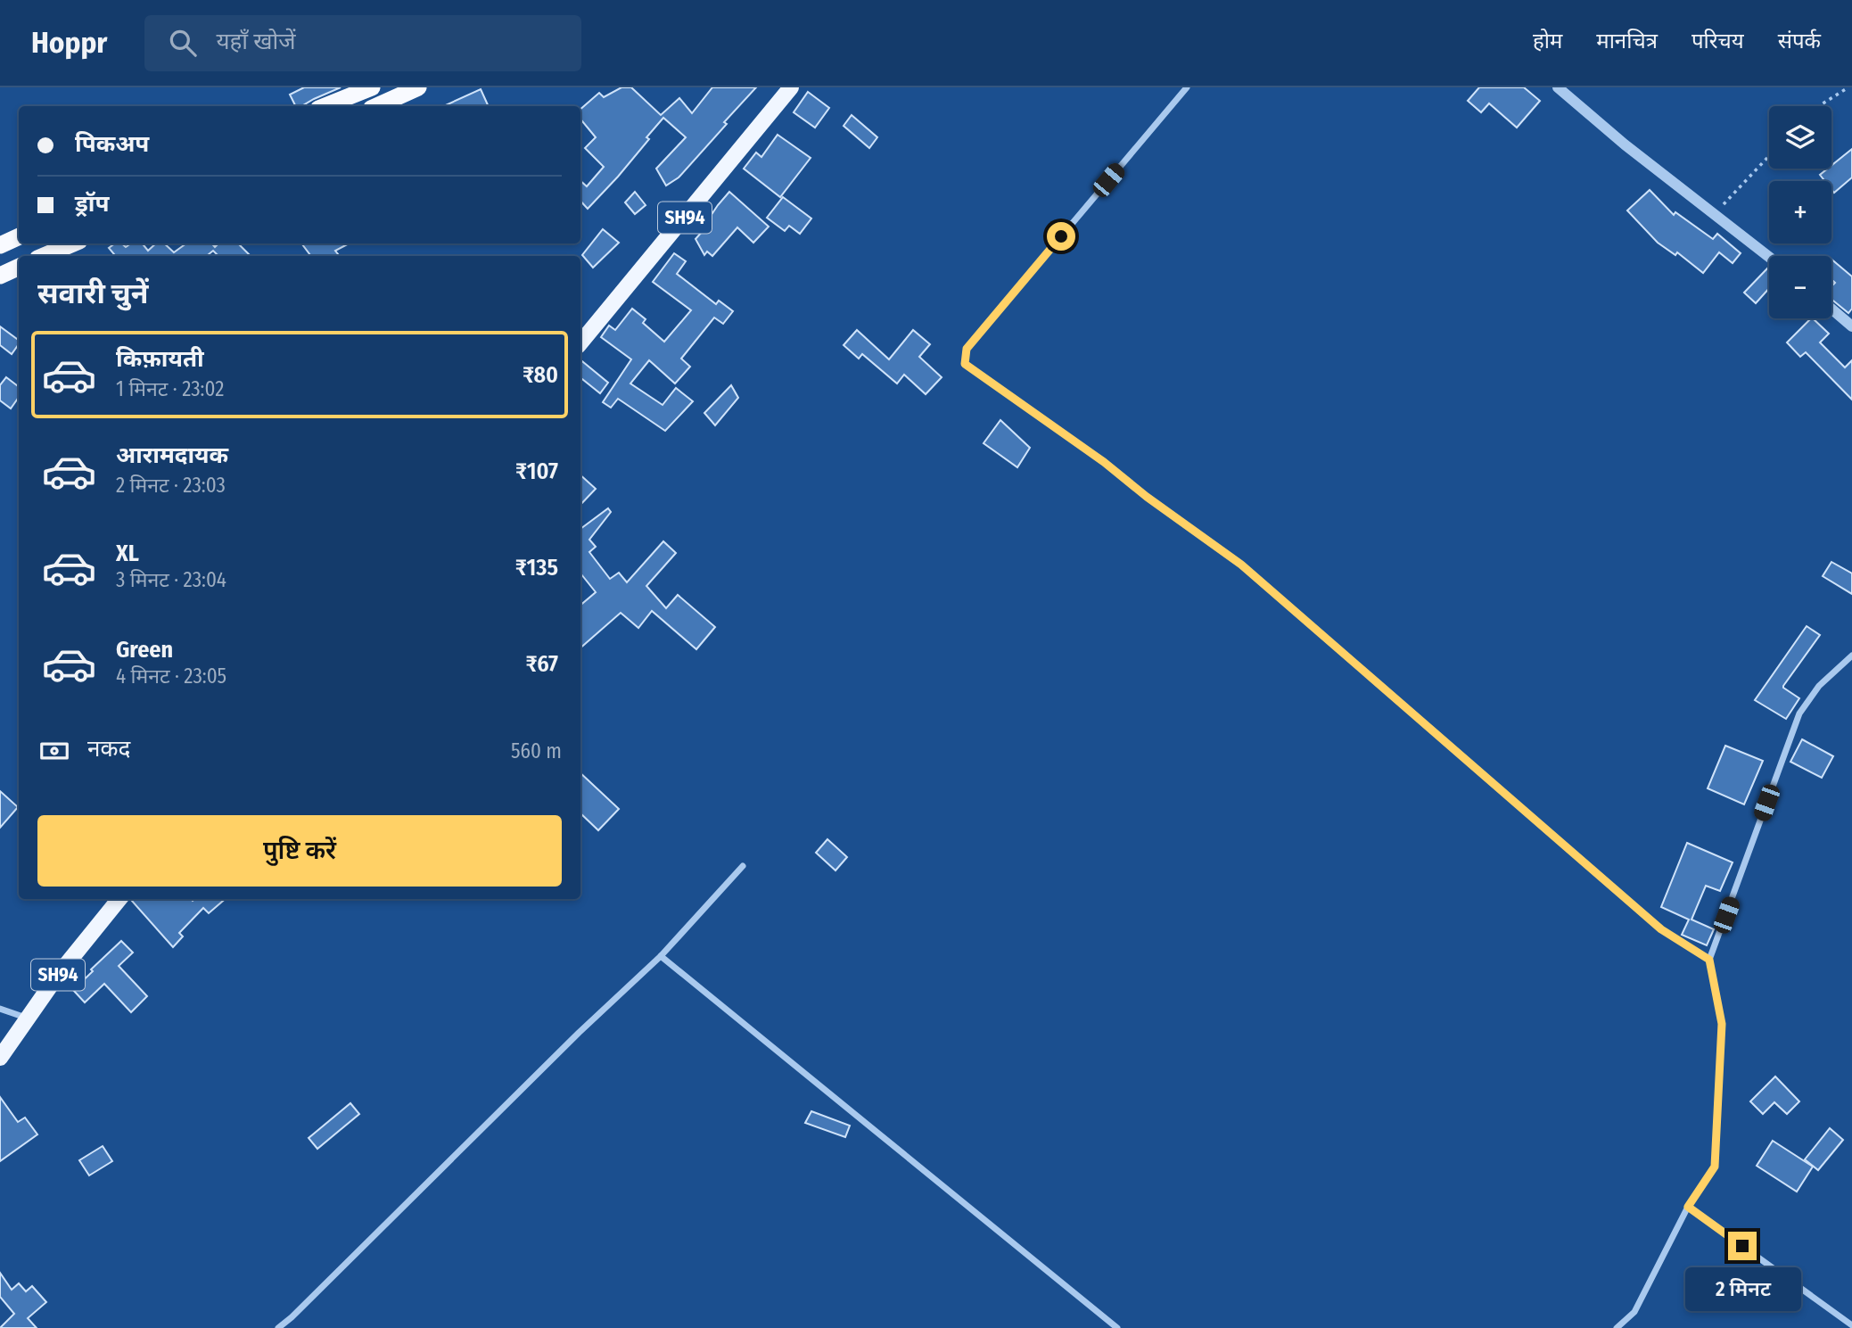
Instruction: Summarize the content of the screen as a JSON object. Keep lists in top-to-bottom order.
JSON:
{
  "streets": {
    "main road": ["SH94"]
  },
  "page": {
    "header": "Hoppr",
    "search": "यहाँ खोजें",
    "nav": [
      "होम",
      "मानचित्र",
      "परिचय",
      "संपर्क"
    ],
    "map_buttons": ["+", "−"],
    "banner": ["पिकअप", "ड्रॉप"],
    "heading": "सवारी चुनें",
    "list": [
      {
        "name": "किफ़ायती",
        "note": "1 मिनट · 23:02",
        "value": "₹80"
      },
      {
        "name": "आरामदायक",
        "note": "2 मिनट · 23:03",
        "value": "₹107"
      },
      {
        "name": "XL",
        "note": "3 मिनट · 23:04",
        "value": "₹135"
      },
      {
        "name": "Green",
        "note": "4 मिनट · 23:05",
        "value": "₹67"
      }
    ],
    "pay": ["नकद", "560 m"],
    "buttons": "पुष्टि करें",
    "bubble": "2 मिनट"
  }
}
